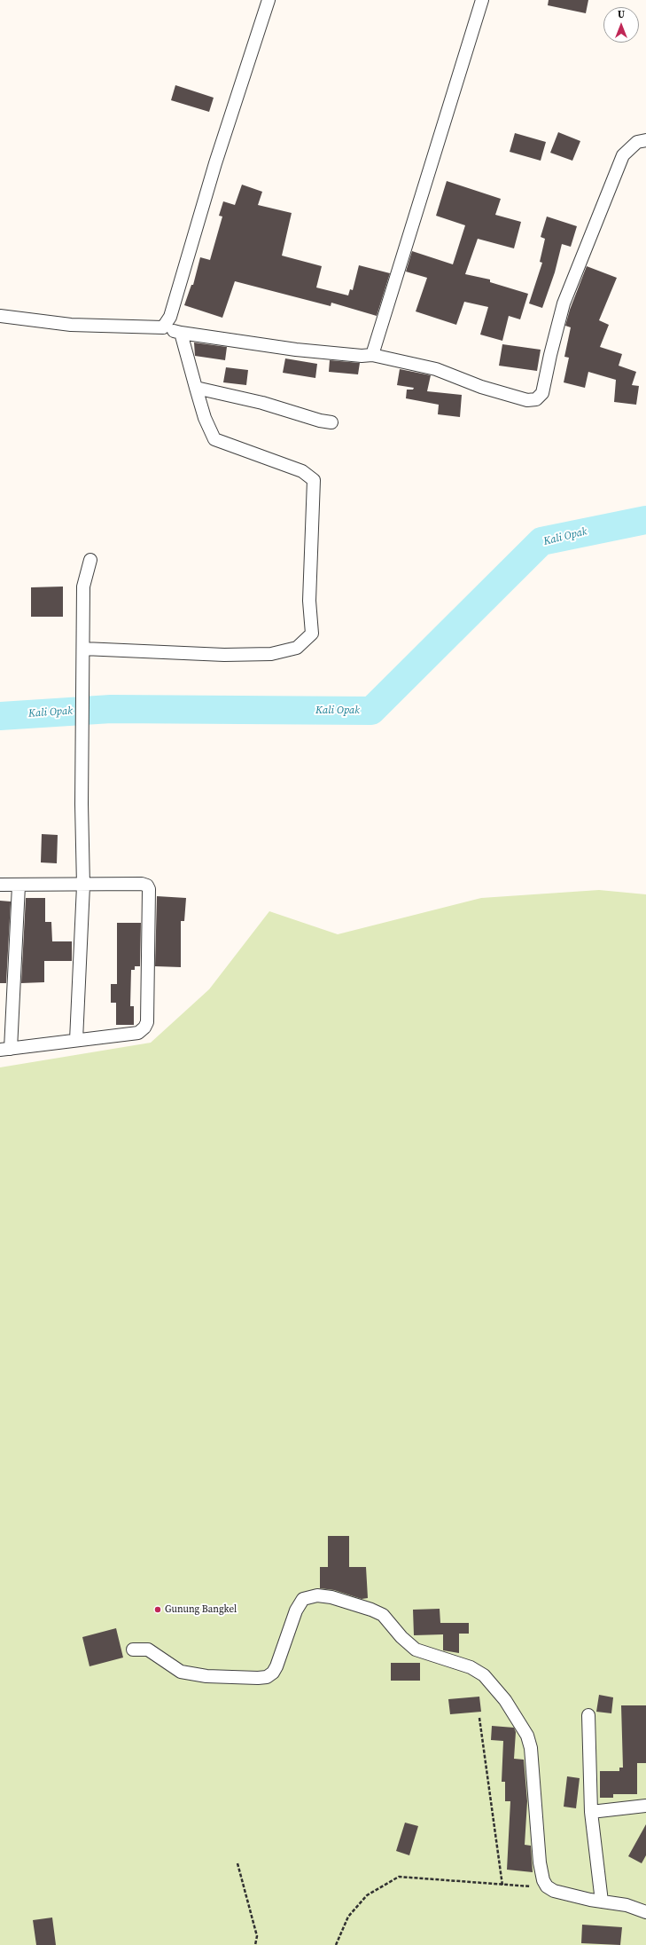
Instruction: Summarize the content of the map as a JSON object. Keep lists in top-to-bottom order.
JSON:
{
  "water": ["Kali Opak"],
  "places": ["Gunung Bangkel"],
  "north": "top"
}
